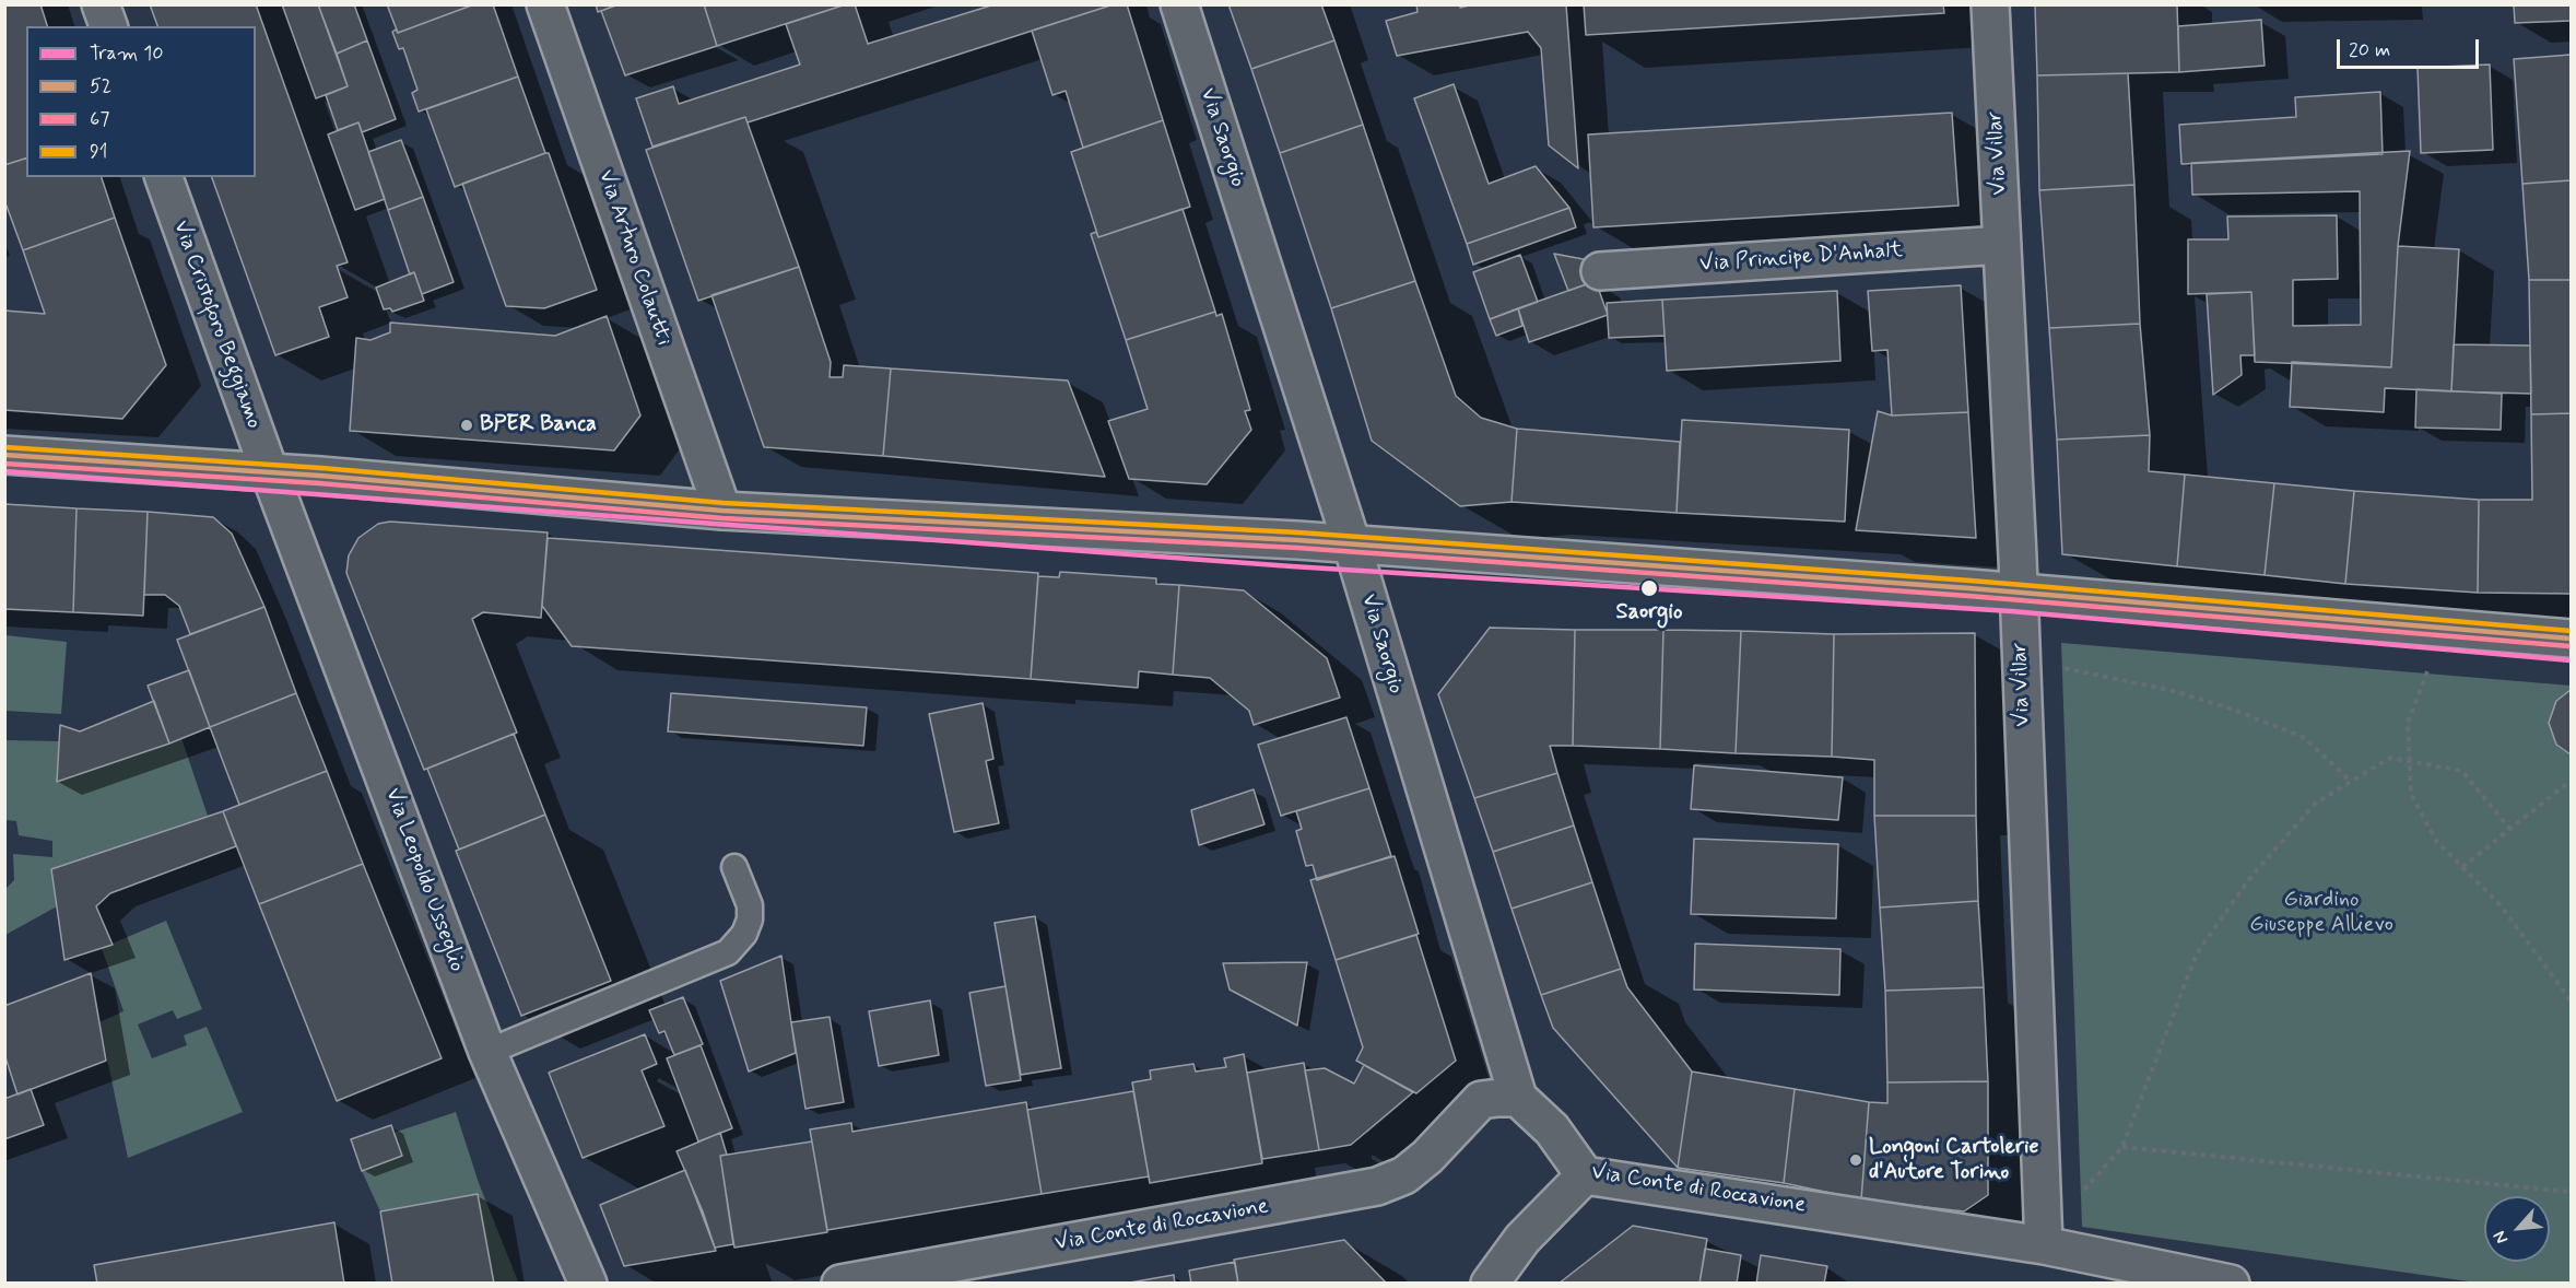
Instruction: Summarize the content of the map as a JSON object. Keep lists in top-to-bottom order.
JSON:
{
  "streets": {
    "street": [
      "Via Saorgio",
      "Via Villar",
      "Via Arturo Colautti",
      "Via Principe D'Anhalt",
      "Via Cristoforo Beggiamo",
      "Via Leopoldo Usseglio",
      "Via Conte di Roccavione"
    ]
  },
  "crossings": [
    ["Via Saorgio", "Via Conte di Roccavione"],
    ["Via Villar", "Via Principe D'Anhalt"],
    ["Via Villar", "Via Conte di Roccavione"],
    ["Via Cristoforo Beggiamo", "Via Leopoldo Usseglio"]
  ],
  "parks": ["Giardino Giuseppe Allievo"],
  "places": ["BPER Banca", "Saorgio", "Longoni Cartolerie d'Autore Torino"],
  "lines": [
    "transit line 91",
    "transit line 52",
    "transit line 67",
    "tram line 10"
  ],
  "legend": [
    "Tram 10",
    "52",
    "67",
    "91"
  ],
  "scale_bar": "20 m",
  "north": "bottom left"
}
